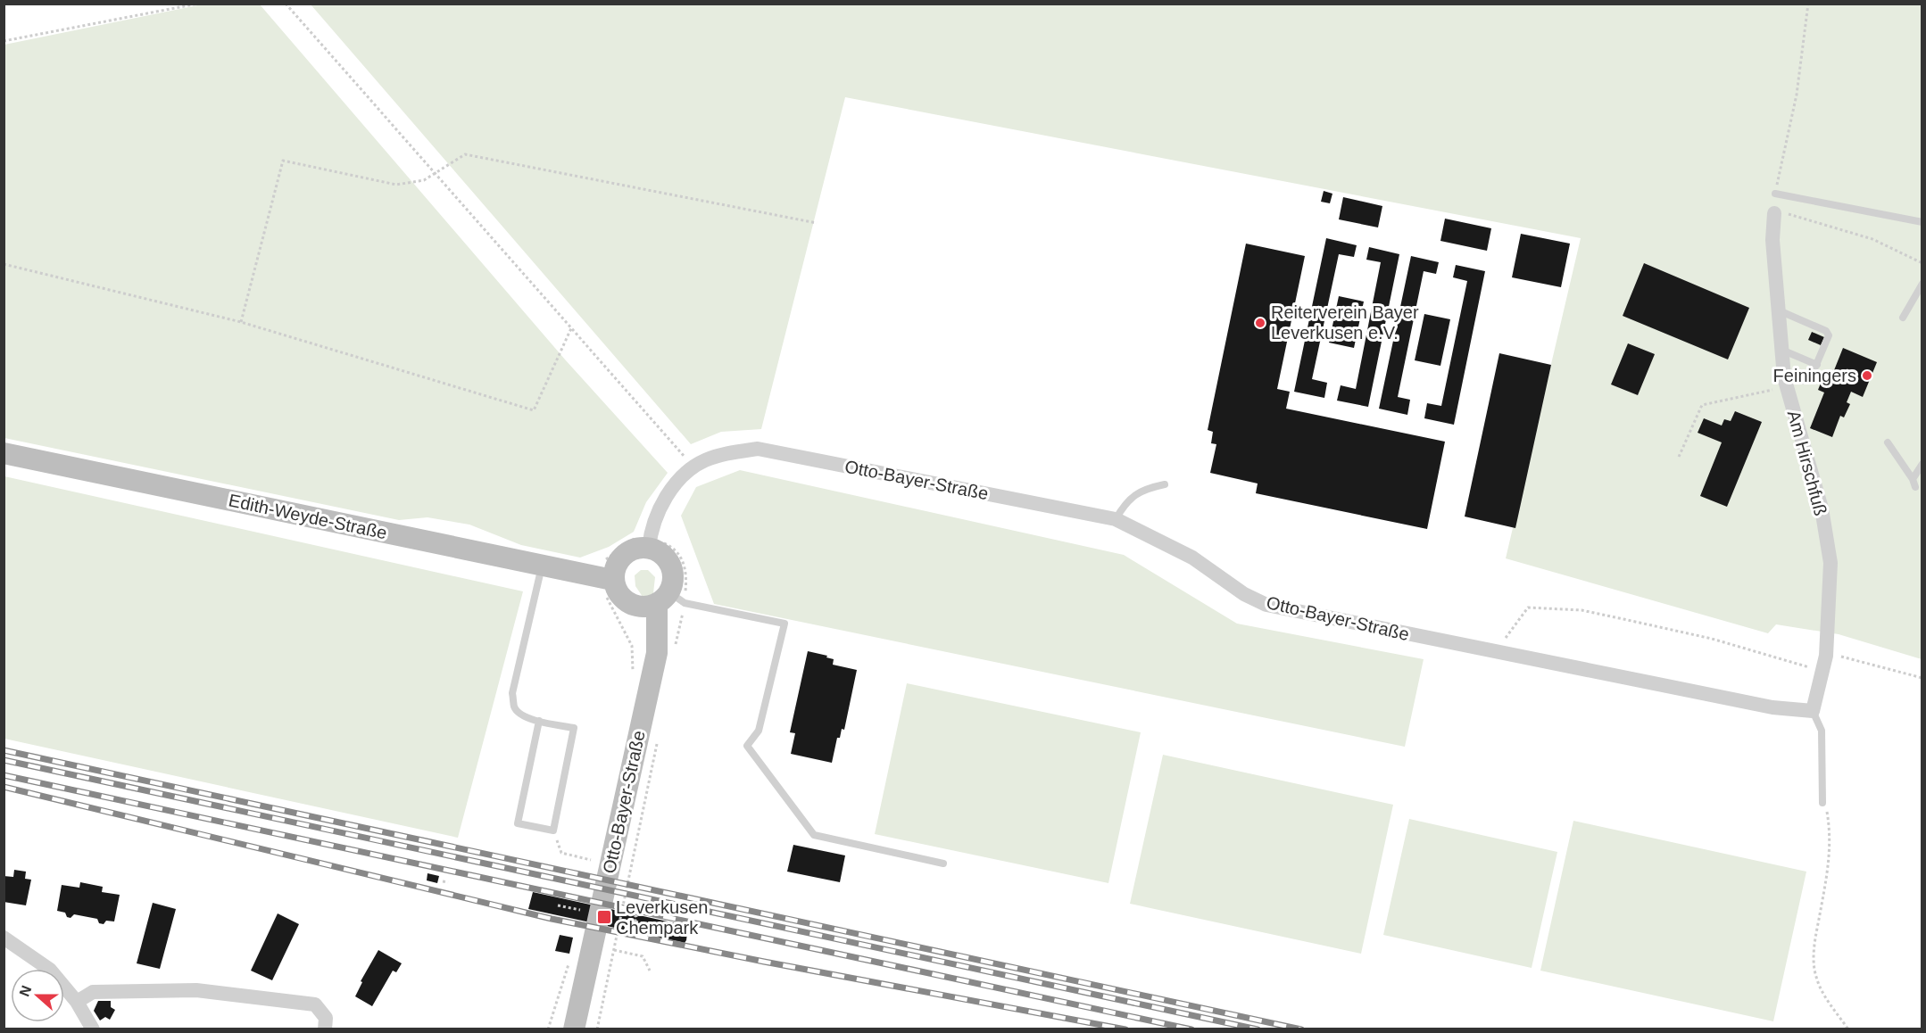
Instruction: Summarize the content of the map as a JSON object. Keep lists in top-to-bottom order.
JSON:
{
  "streets": {
    "street": ["Am Hirschfuß", "Otto-Bayer-Straße", "Edith-Weyde-Straße"]
  },
  "crossings": [
    ["Am Hirschfuß", "Otto-Bayer-Straße"],
    ["Otto-Bayer-Straße", "Edith-Weyde-Straße"]
  ],
  "places": {
    "other": ["Reiterverein Bayer Leverkusen e.V.", "Feiningers"],
    "transit": ["Leverkusen Chempark"]
  },
  "north": "left"
}
